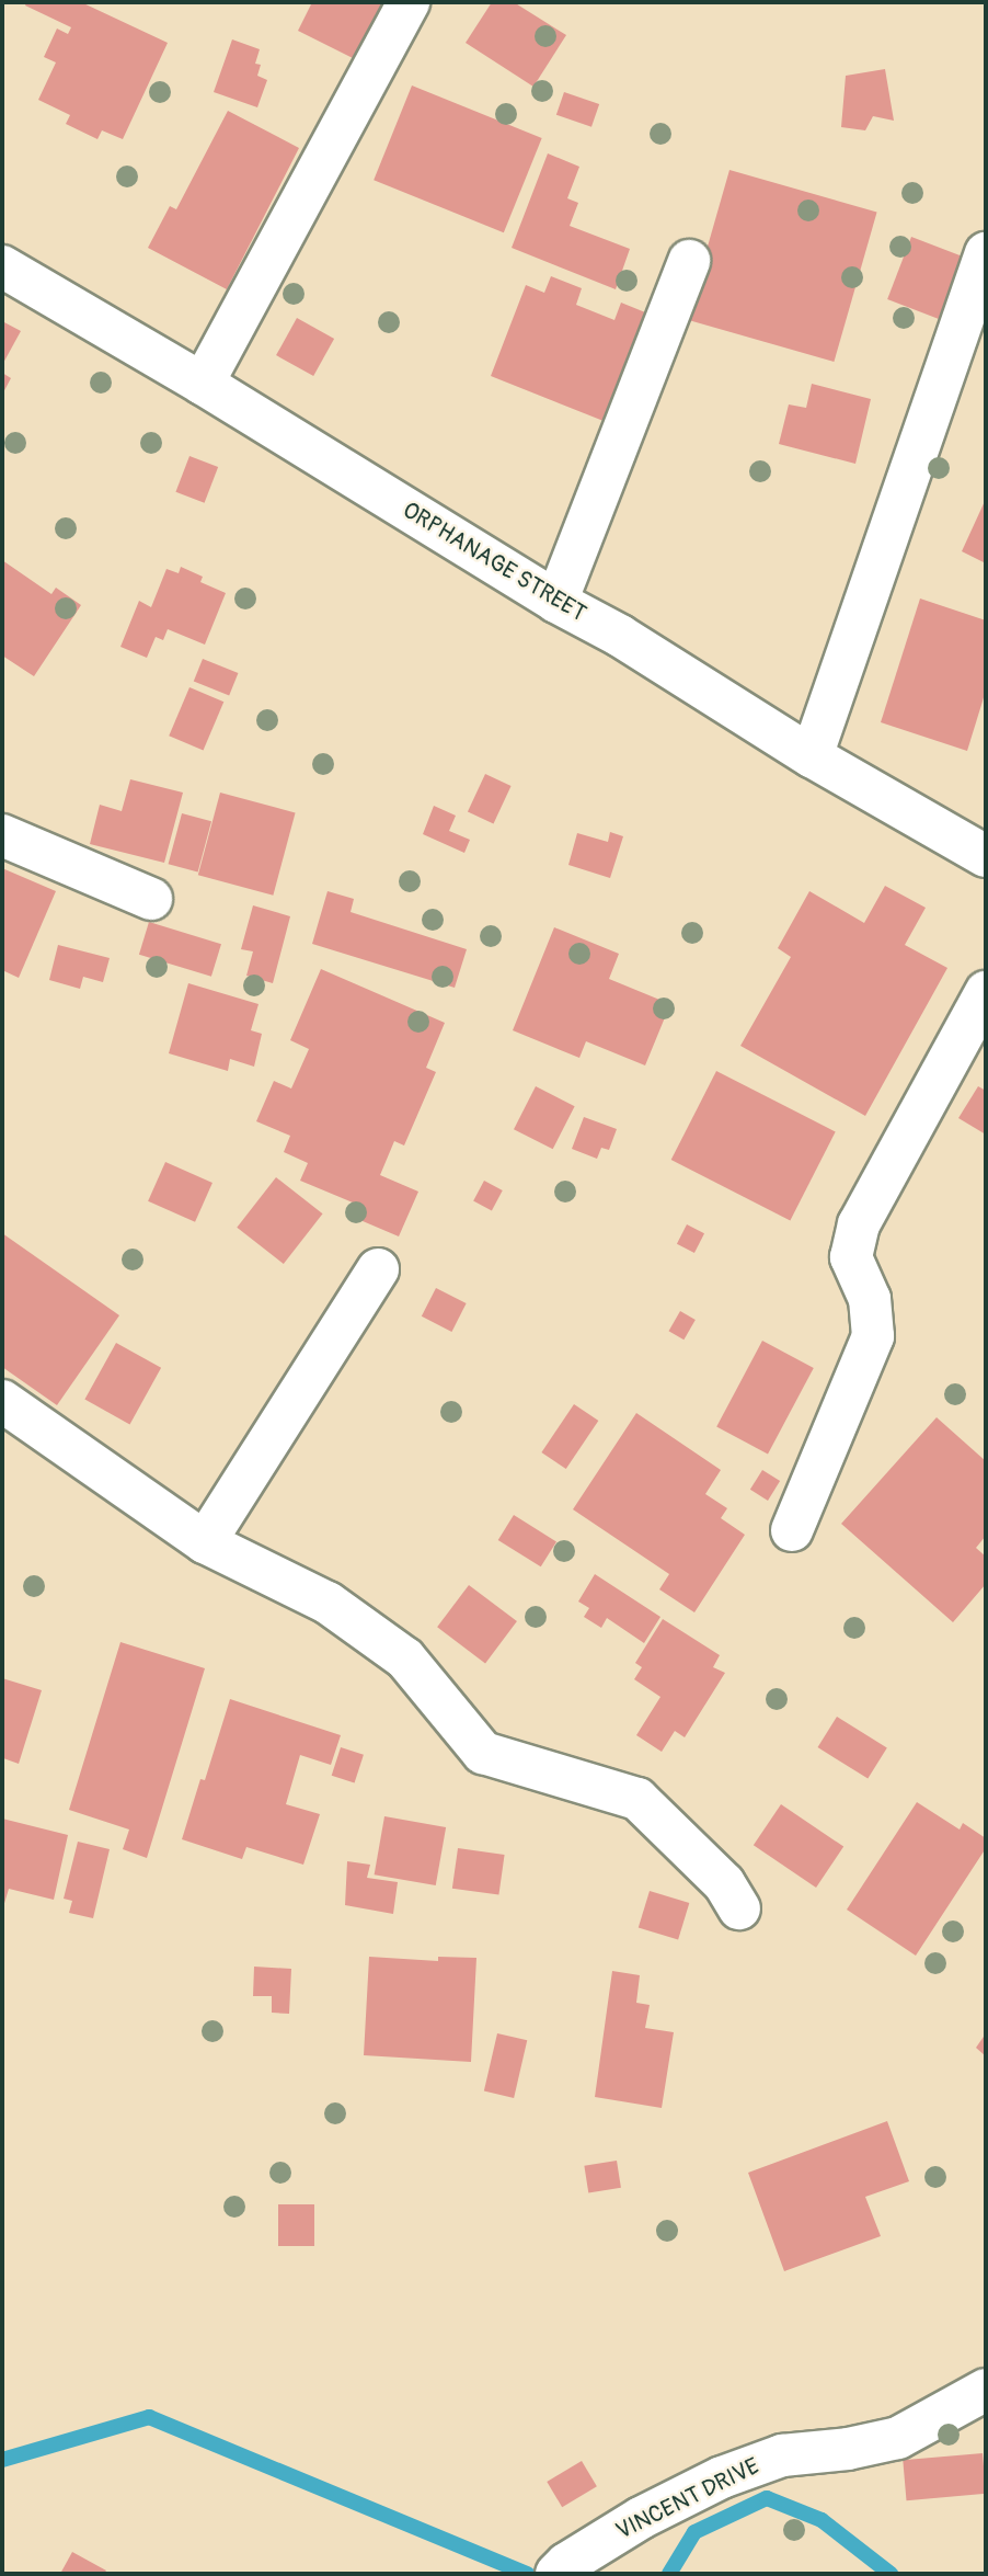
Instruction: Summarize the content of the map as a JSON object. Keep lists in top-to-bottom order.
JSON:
{
  "streets": {
    "street": ["ORPHANAGE STREET", "VINCENT DRIVE"]
  }
}
